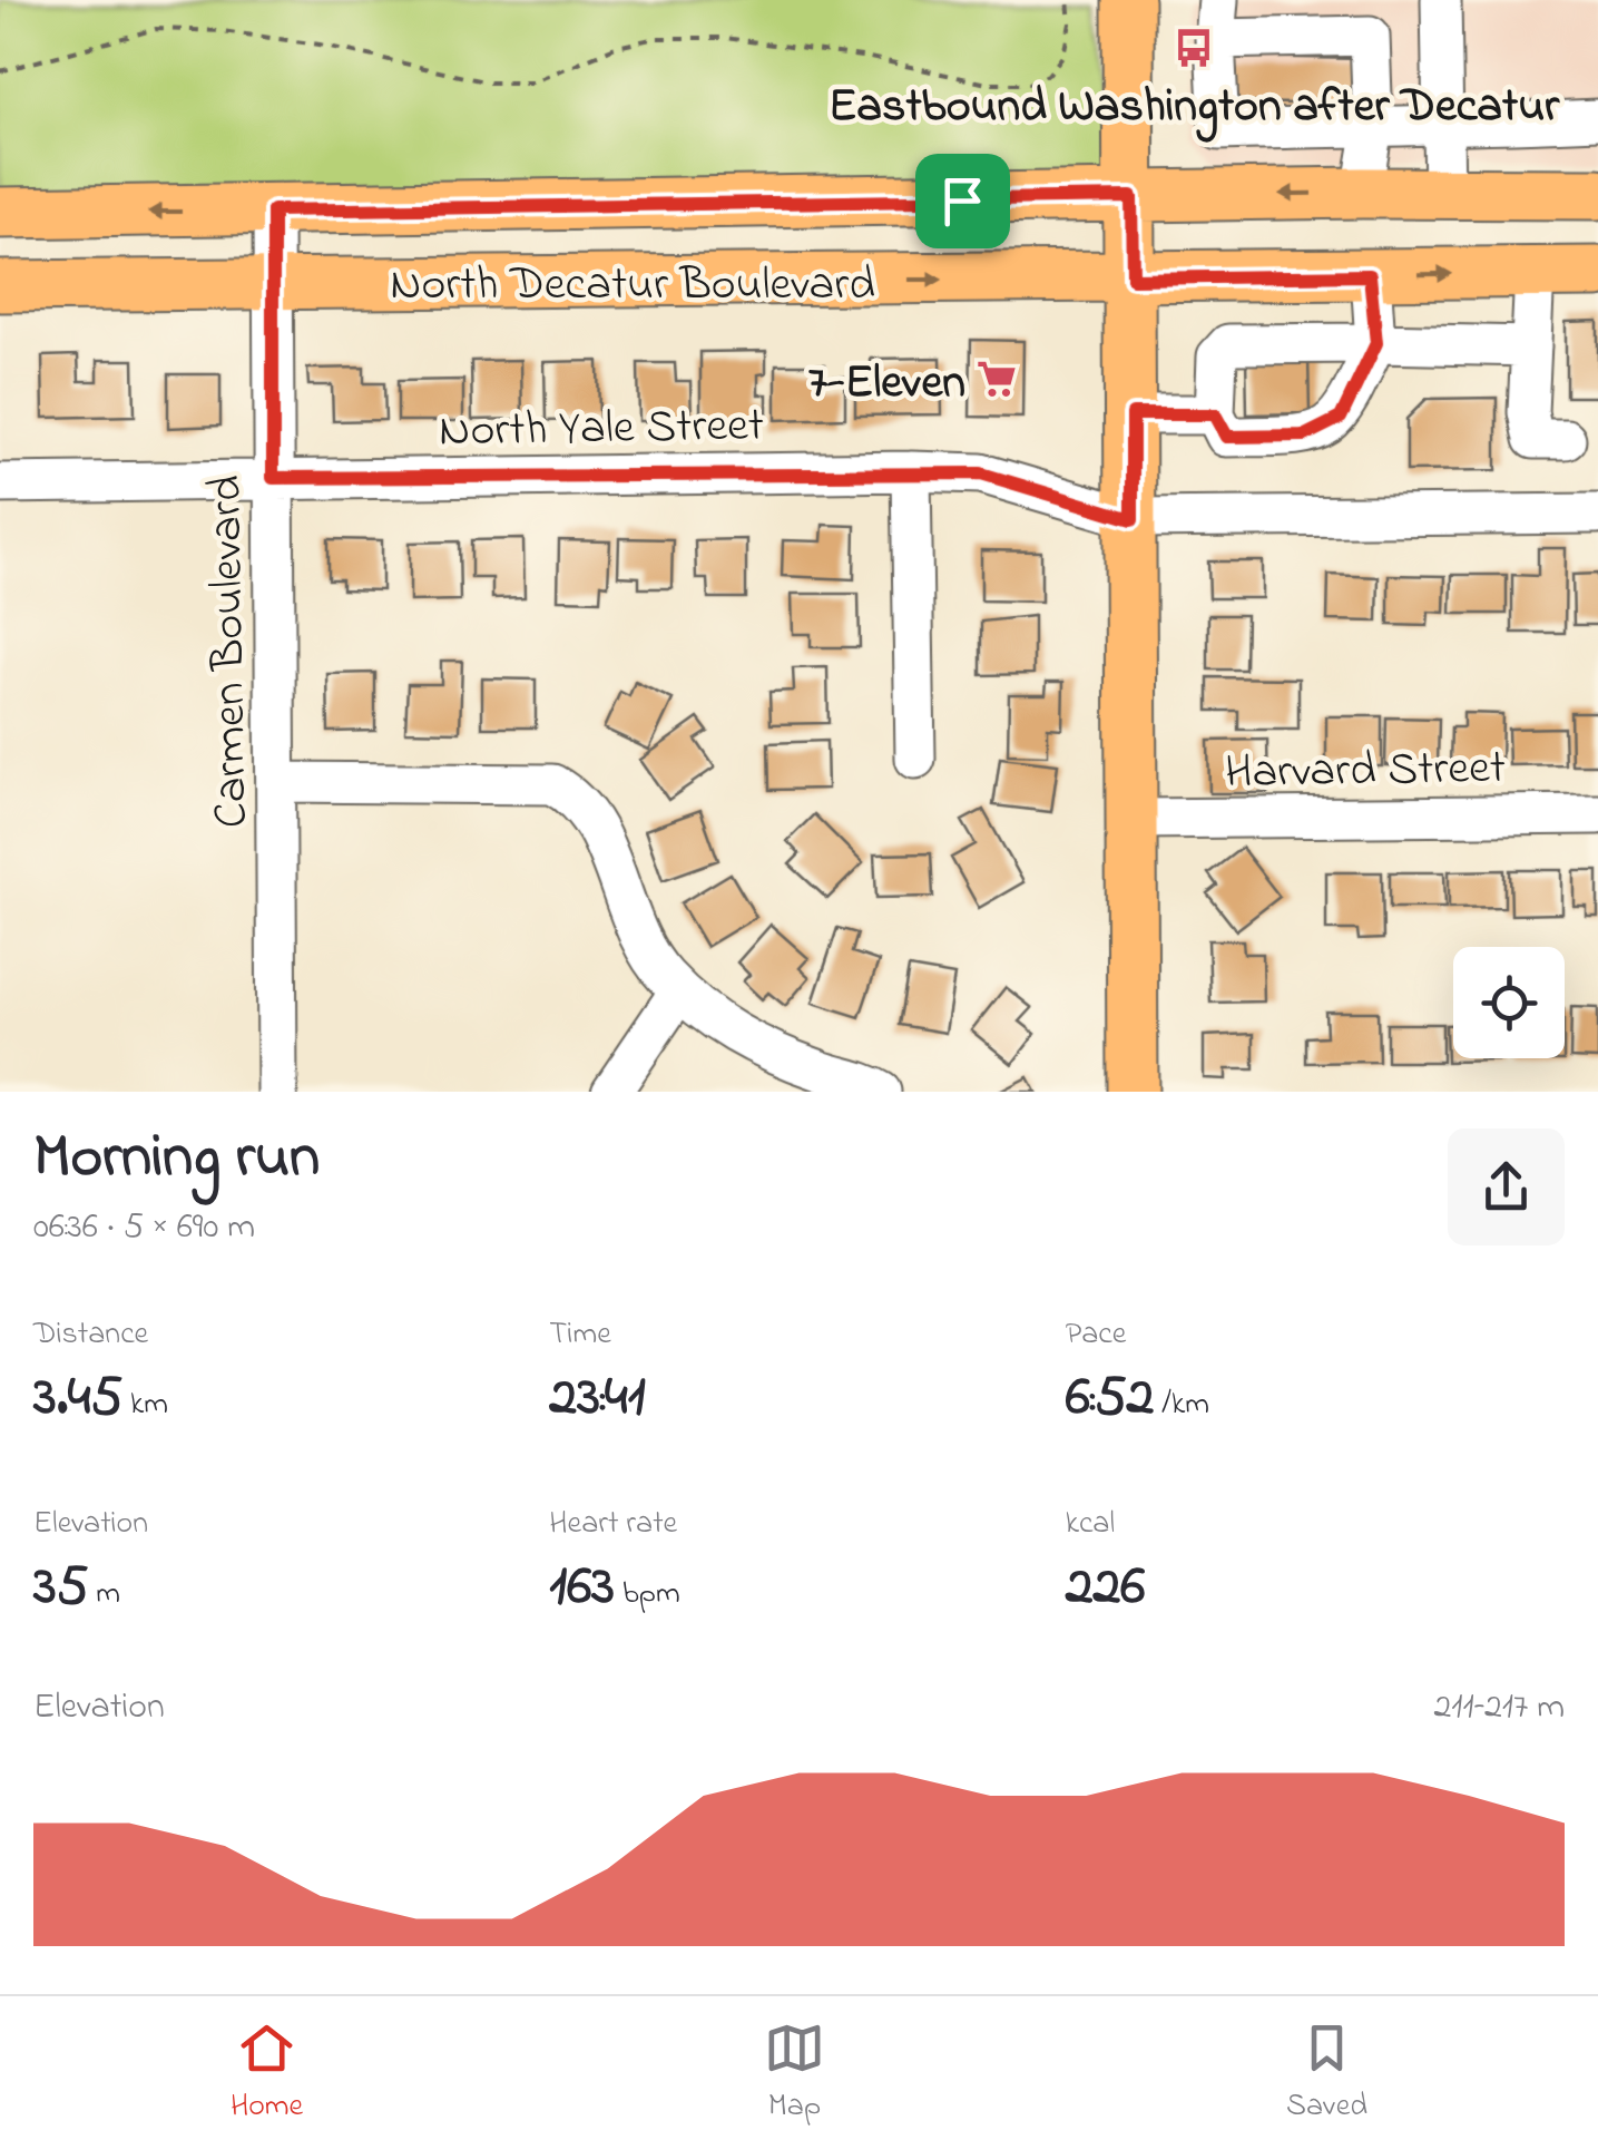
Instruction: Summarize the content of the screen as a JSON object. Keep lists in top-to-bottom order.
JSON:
{
  "streets": {
    "main road": ["North Decatur Boulevard"],
    "street": ["North Yale Street", "Carmen Boulevard", "Harvard Street"]
  },
  "crossings": [
    ["North Decatur Boulevard", "Carmen Boulevard"],
    ["North Yale Street", "Carmen Boulevard"]
  ],
  "places": {
    "bus stop": ["Eastbound Washington after Decatur"],
    "supermarket": ["7-Eleven"]
  },
  "page": {
    "heading": ["Morning run", "06:36 · 5 × 690 m"],
    "stats": [
      ["Distance", "3.45 km"],
      ["Time", "23:41"],
      ["Pace", "6:52 /km"],
      ["Elevation", "35 m"],
      ["Heart rate", "163 bpm"],
      ["kcal", "226"]
    ],
    "chart": ["Elevation", "211–217 m"],
    "tabs": ["Home", "Map", "Saved"]
  }
}
